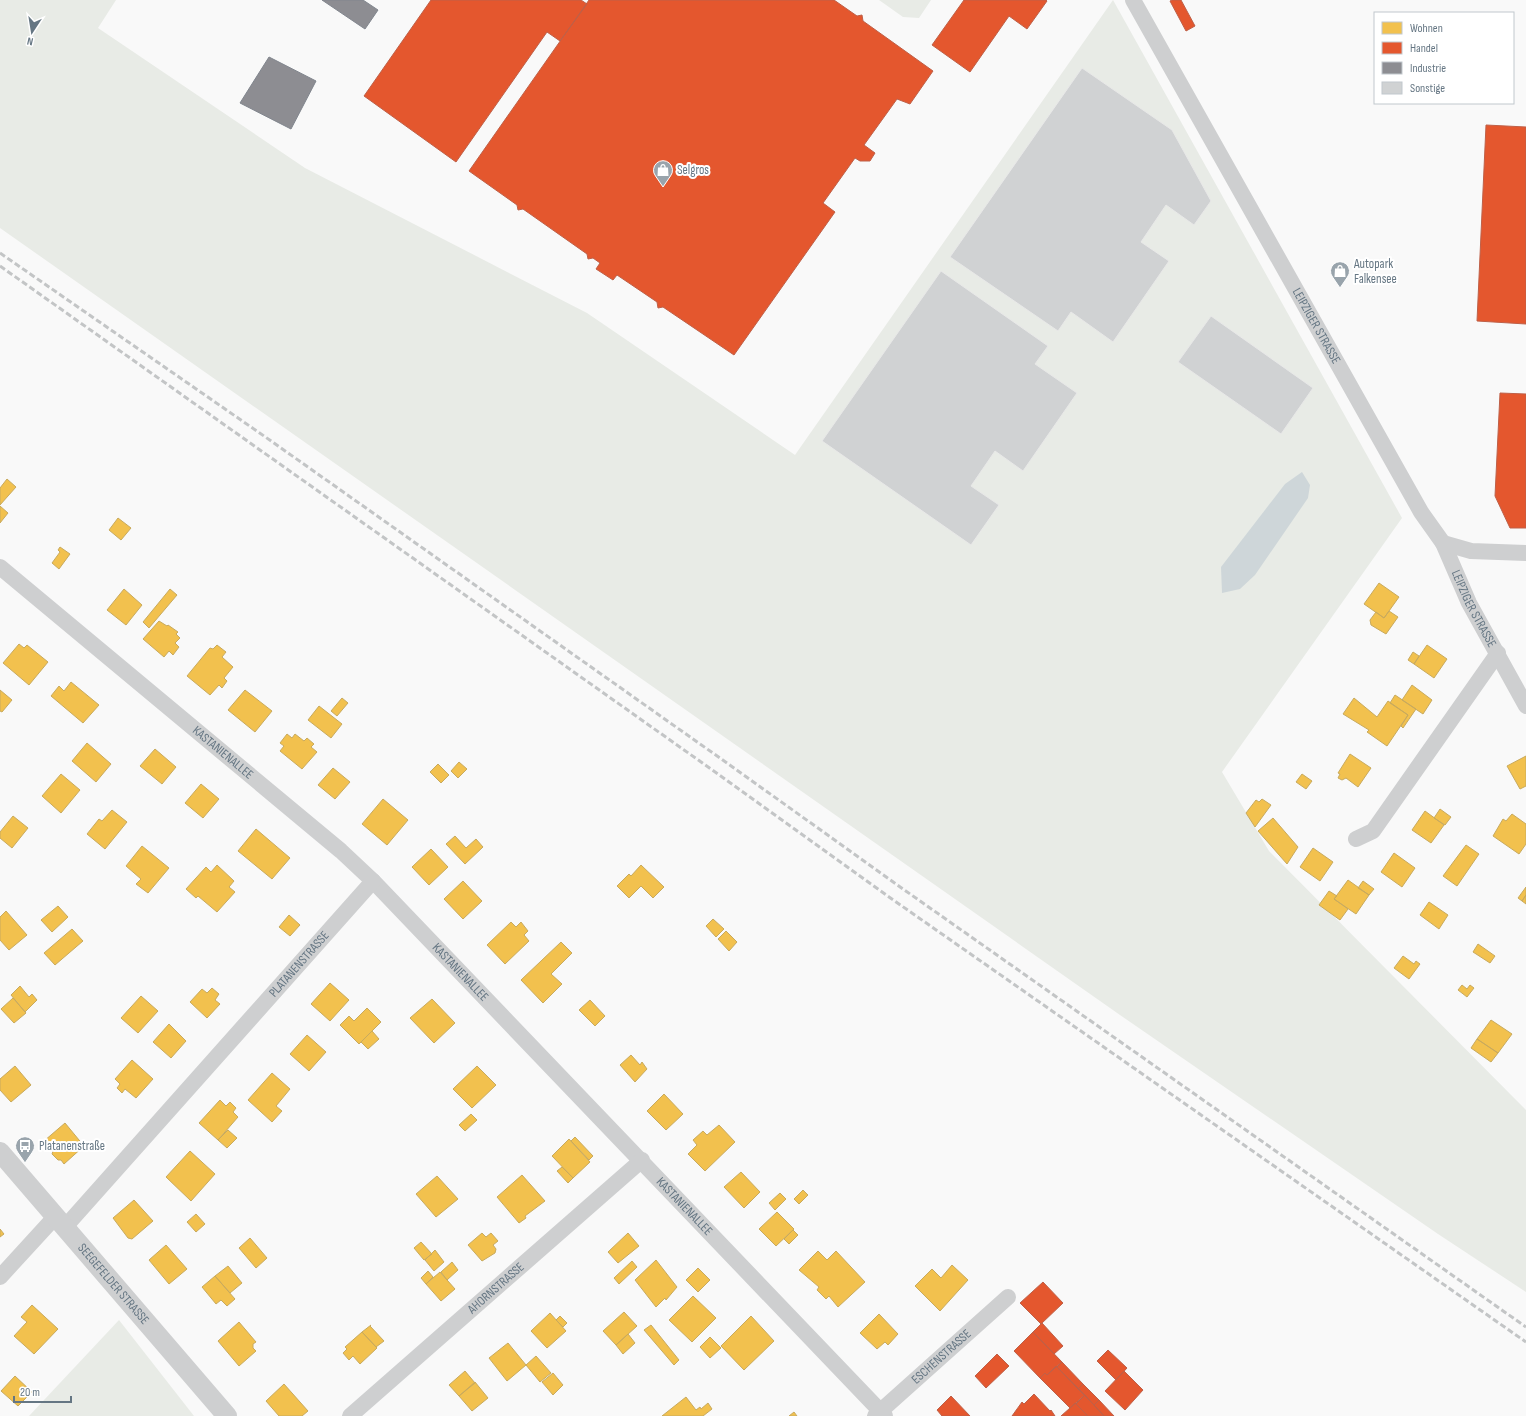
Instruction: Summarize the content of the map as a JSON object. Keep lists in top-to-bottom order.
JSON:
{
  "streets": {
    "street": [
      "LEIPZIGER STRASSE",
      "KASTANIENALLEE",
      "PLATANENSTRASSE",
      "SEEGEFELDER STRASSE",
      "AHORNSTRASSE",
      "ESCHENSTRASSE"
    ]
  },
  "crossings": [
    ["KASTANIENALLEE", "PLATANENSTRASSE"],
    ["KASTANIENALLEE", "AHORNSTRASSE"],
    ["KASTANIENALLEE", "ESCHENSTRASSE"],
    ["PLATANENSTRASSE", "SEEGEFELDER STRASSE"]
  ],
  "places": {
    "shop": ["Selgros", "Autopark Falkensee"],
    "bus stop": ["Platanenstraße"]
  },
  "legend": [
    "Wohnen",
    "Handel",
    "Industrie",
    "Sonstige"
  ],
  "scale_bar": "20 m",
  "north": "bottom"
}
